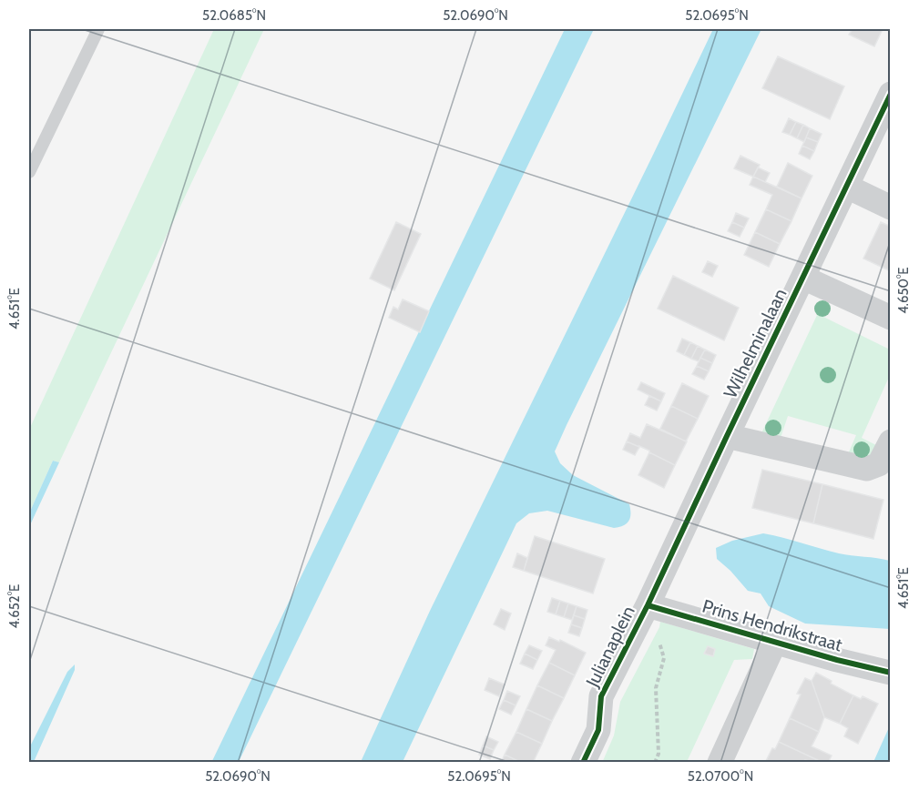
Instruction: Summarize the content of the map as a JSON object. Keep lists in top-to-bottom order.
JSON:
{
  "streets": {
    "street": ["Wilhelminalaan", "Prins Hendrikstraat", "Julianaplein"]
  },
  "crossings": [
    ["Wilhelminalaan", "Prins Hendrikstraat"],
    ["Wilhelminalaan", "Julianaplein"],
    ["Prins Hendrikstraat", "Julianaplein"]
  ],
  "coordinates": [
    "52.0685°N",
    "52.0690°N",
    "52.0695°N",
    "4.650°E",
    "4.651°E",
    "4.652°E",
    "52.0700°N"
  ]
}
